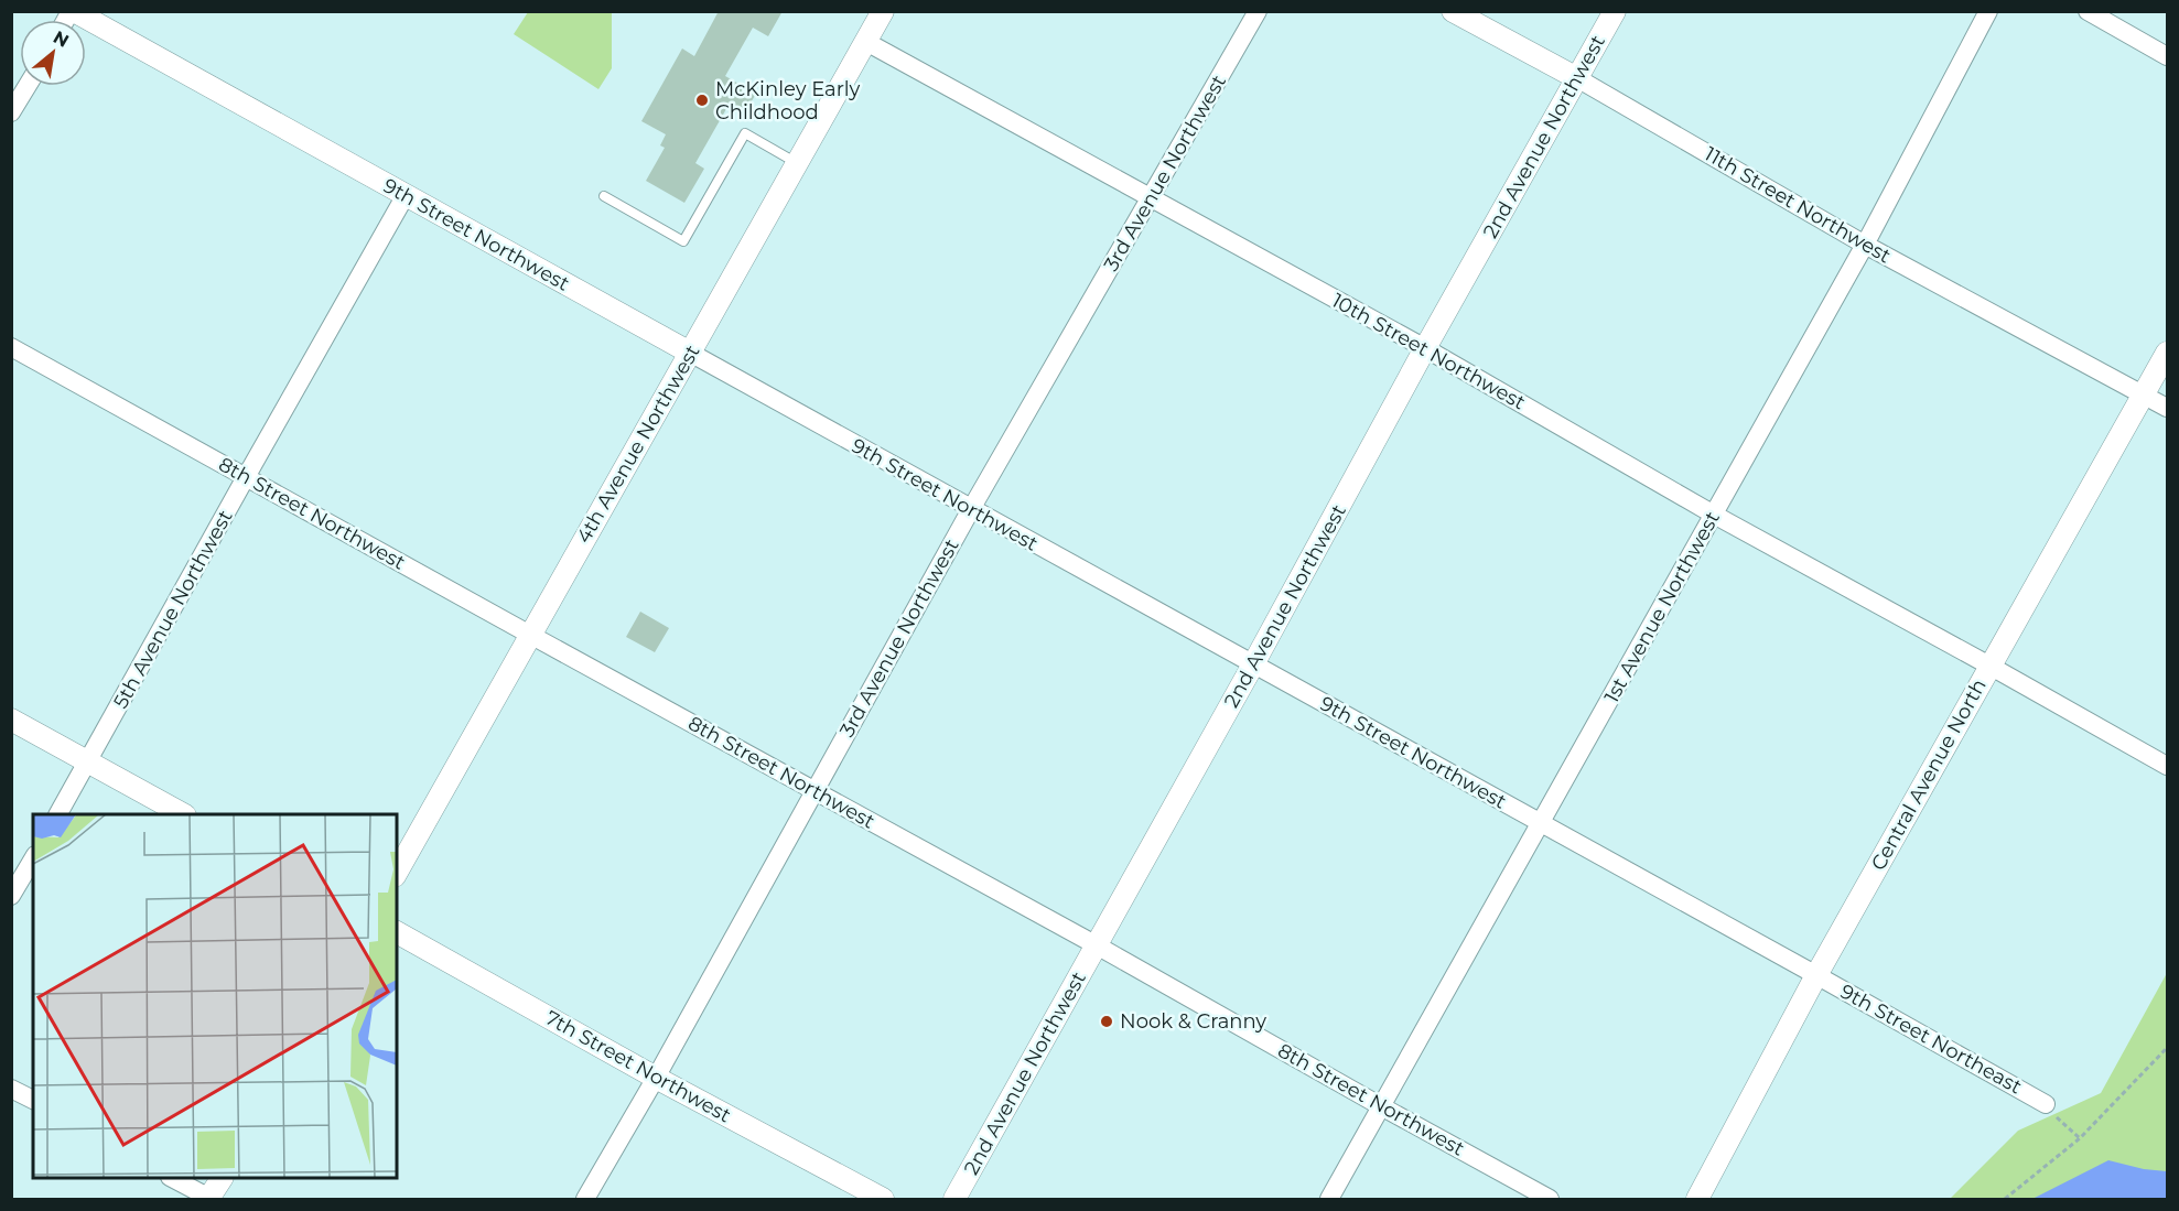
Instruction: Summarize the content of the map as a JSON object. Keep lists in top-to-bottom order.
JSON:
{
  "streets": {
    "street": [
      "2nd Avenue Northwest",
      "3rd Avenue Northwest",
      "11th Street Northwest",
      "9th Street Northwest",
      "10th Street Northwest",
      "4th Avenue Northwest",
      "8th Street Northwest",
      "1st Avenue Northwest",
      "5th Avenue Northwest",
      "Central Avenue North",
      "9th Street Northeast",
      "7th Street Northwest"
    ]
  },
  "crossings": [
    ["2nd Avenue Northwest", "11th Street Northwest"],
    ["2nd Avenue Northwest", "9th Street Northwest"],
    ["2nd Avenue Northwest", "10th Street Northwest"],
    ["2nd Avenue Northwest", "8th Street Northwest"],
    ["3rd Avenue Northwest", "9th Street Northwest"],
    ["3rd Avenue Northwest", "10th Street Northwest"],
    ["3rd Avenue Northwest", "8th Street Northwest"],
    ["3rd Avenue Northwest", "7th Street Northwest"],
    ["11th Street Northwest", "1st Avenue Northwest"],
    ["11th Street Northwest", "Central Avenue North"],
    ["9th Street Northwest", "4th Avenue Northwest"],
    ["9th Street Northwest", "1st Avenue Northwest"],
    ["9th Street Northwest", "5th Avenue Northwest"],
    ["9th Street Northwest", "Central Avenue North"],
    ["9th Street Northwest", "9th Street Northeast"],
    ["10th Street Northwest", "4th Avenue Northwest"],
    ["10th Street Northwest", "1st Avenue Northwest"],
    ["10th Street Northwest", "Central Avenue North"],
    ["4th Avenue Northwest", "8th Street Northwest"],
    ["8th Street Northwest", "1st Avenue Northwest"],
    ["8th Street Northwest", "5th Avenue Northwest"],
    ["Central Avenue North", "9th Street Northeast"]
  ],
  "places": ["McKinley Early Childhood", "Nook & Cranny"],
  "north": "top right"
}
